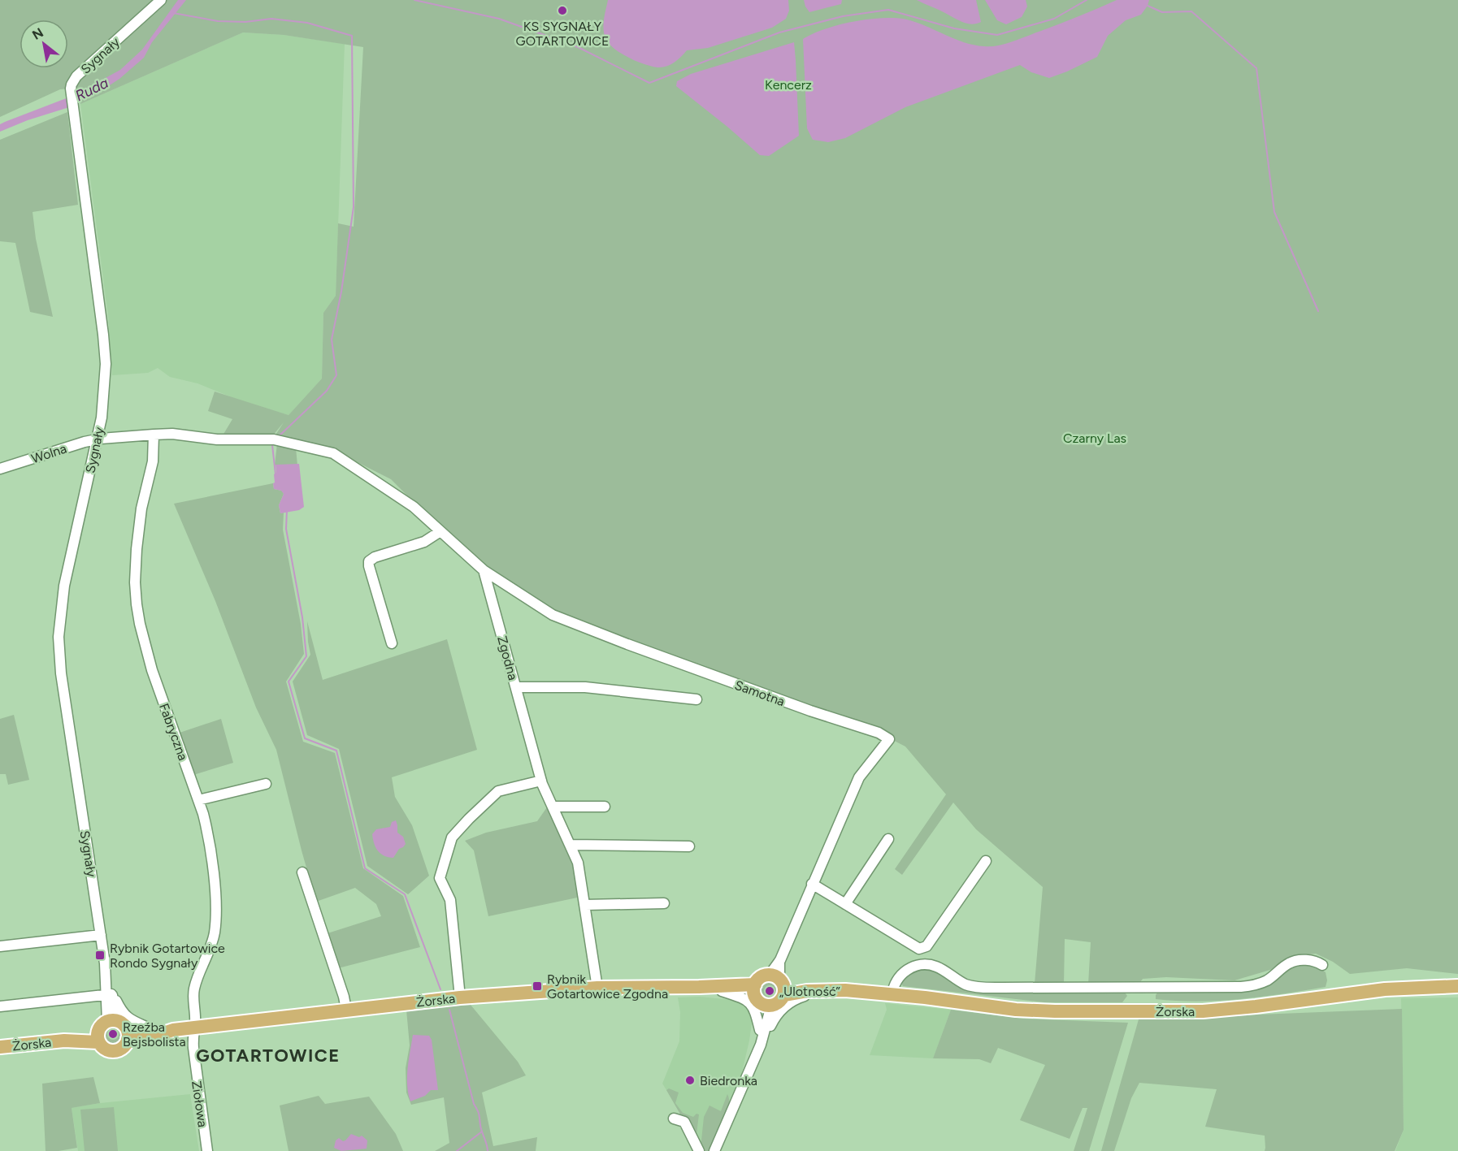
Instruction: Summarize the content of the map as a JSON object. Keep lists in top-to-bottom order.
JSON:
{
  "streets": {
    "main road": ["Żorska"],
    "street": [
      "Sygnały",
      "Wolna",
      "Zgodna",
      "Samotna",
      "Fabryczna",
      "Ziołowa"
    ]
  },
  "crossings": [
    ["Sygnały", "Wolna"],
    ["Sygnały", "Żorska"],
    ["Zgodna", "Samotna"],
    ["Zgodna", "Żorska"],
    ["Samotna", "Żorska"],
    ["Fabryczna", "Żorska"],
    ["Fabryczna", "Ziołowa"],
    ["Żorska", "Ziołowa"]
  ],
  "districts": ["GOTARTOWICE"],
  "water": ["Ruda"],
  "parks": ["Kencerz", "Czarny Las"],
  "places": {
    "other": [
      "KS SYGNAŁY GOTARTOWICE",
      "„Ulotność”",
      "Rzeźba Bejsbolista",
      "Biedronka"
    ],
    "transit": ["Rybnik Gotartowice Rondo Sygnały", "Rybnik Gotartowice Zgodna"]
  },
  "north": "top left"
}
